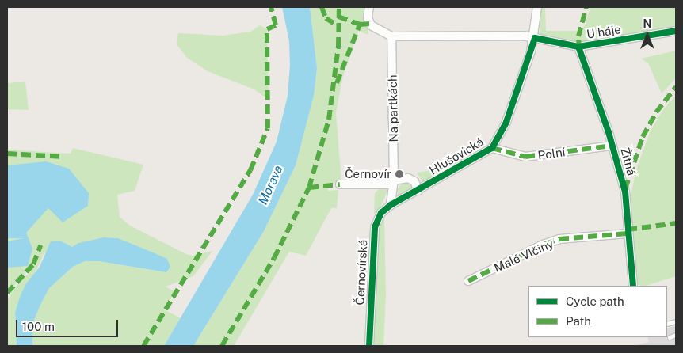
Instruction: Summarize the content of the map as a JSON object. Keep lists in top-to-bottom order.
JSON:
{
  "streets": {
    "street": [
      "U háje",
      "Na partkách",
      "Polní",
      "Hlušovická",
      "Žitná",
      "Malé Vlčiny",
      "Černovírská"
    ]
  },
  "crossings": [
    ["U háje", "Na partkách"],
    ["U háje", "Hlušovická"],
    ["U háje", "Žitná"],
    ["Na partkách", "Hlušovická"],
    ["Na partkách", "Černovírská"],
    ["Polní", "Hlušovická"],
    ["Polní", "Žitná"],
    ["Hlušovická", "Černovírská"],
    ["Žitná", "Malé Vlčiny"]
  ],
  "water": ["Morava"],
  "places": ["Černovír"],
  "legend": ["Cycle path", "Path"],
  "scale_bar": "100 m",
  "north": "top"
}
